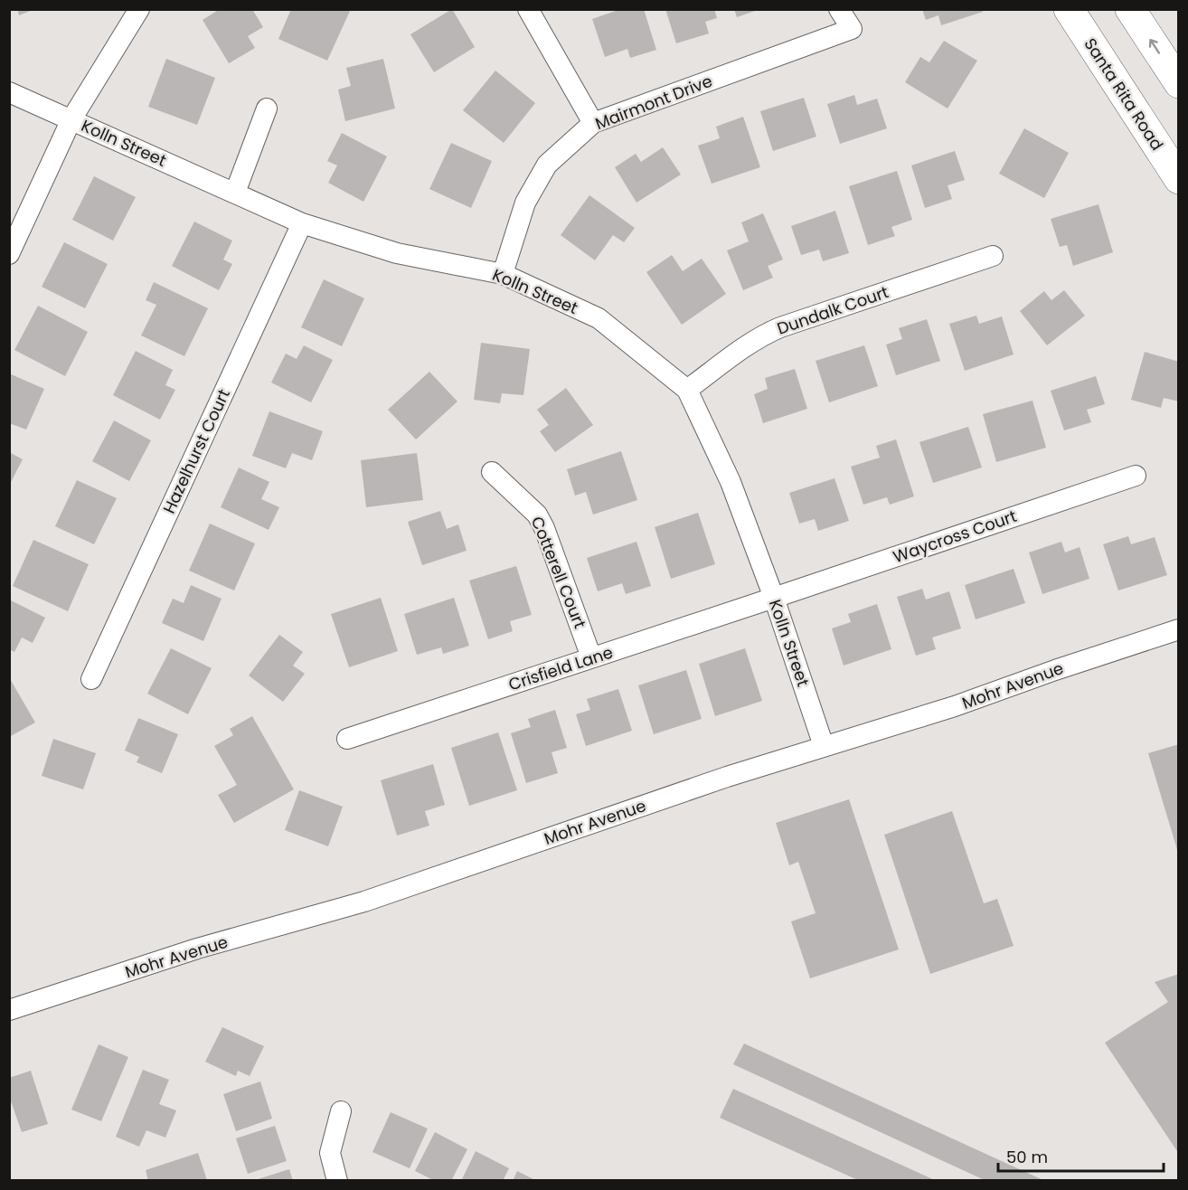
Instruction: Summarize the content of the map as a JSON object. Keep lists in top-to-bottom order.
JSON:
{
  "streets": {
    "main road": ["Santa Rita Road"],
    "street": [
      "Mairmont Drive",
      "Kolln Street",
      "Dundalk Court",
      "Hazelhurst Court",
      "Waycross Court",
      "Cotterell Court",
      "Crisfield Lane",
      "Mohr Avenue"
    ]
  },
  "crossings": [
    ["Mairmont Drive", "Kolln Street"],
    ["Kolln Street", "Dundalk Court"],
    ["Kolln Street", "Hazelhurst Court"],
    ["Kolln Street", "Waycross Court"],
    ["Kolln Street", "Crisfield Lane"],
    ["Kolln Street", "Mohr Avenue"],
    ["Waycross Court", "Crisfield Lane"],
    ["Cotterell Court", "Crisfield Lane"]
  ],
  "scale_bar": "50 m"
}
